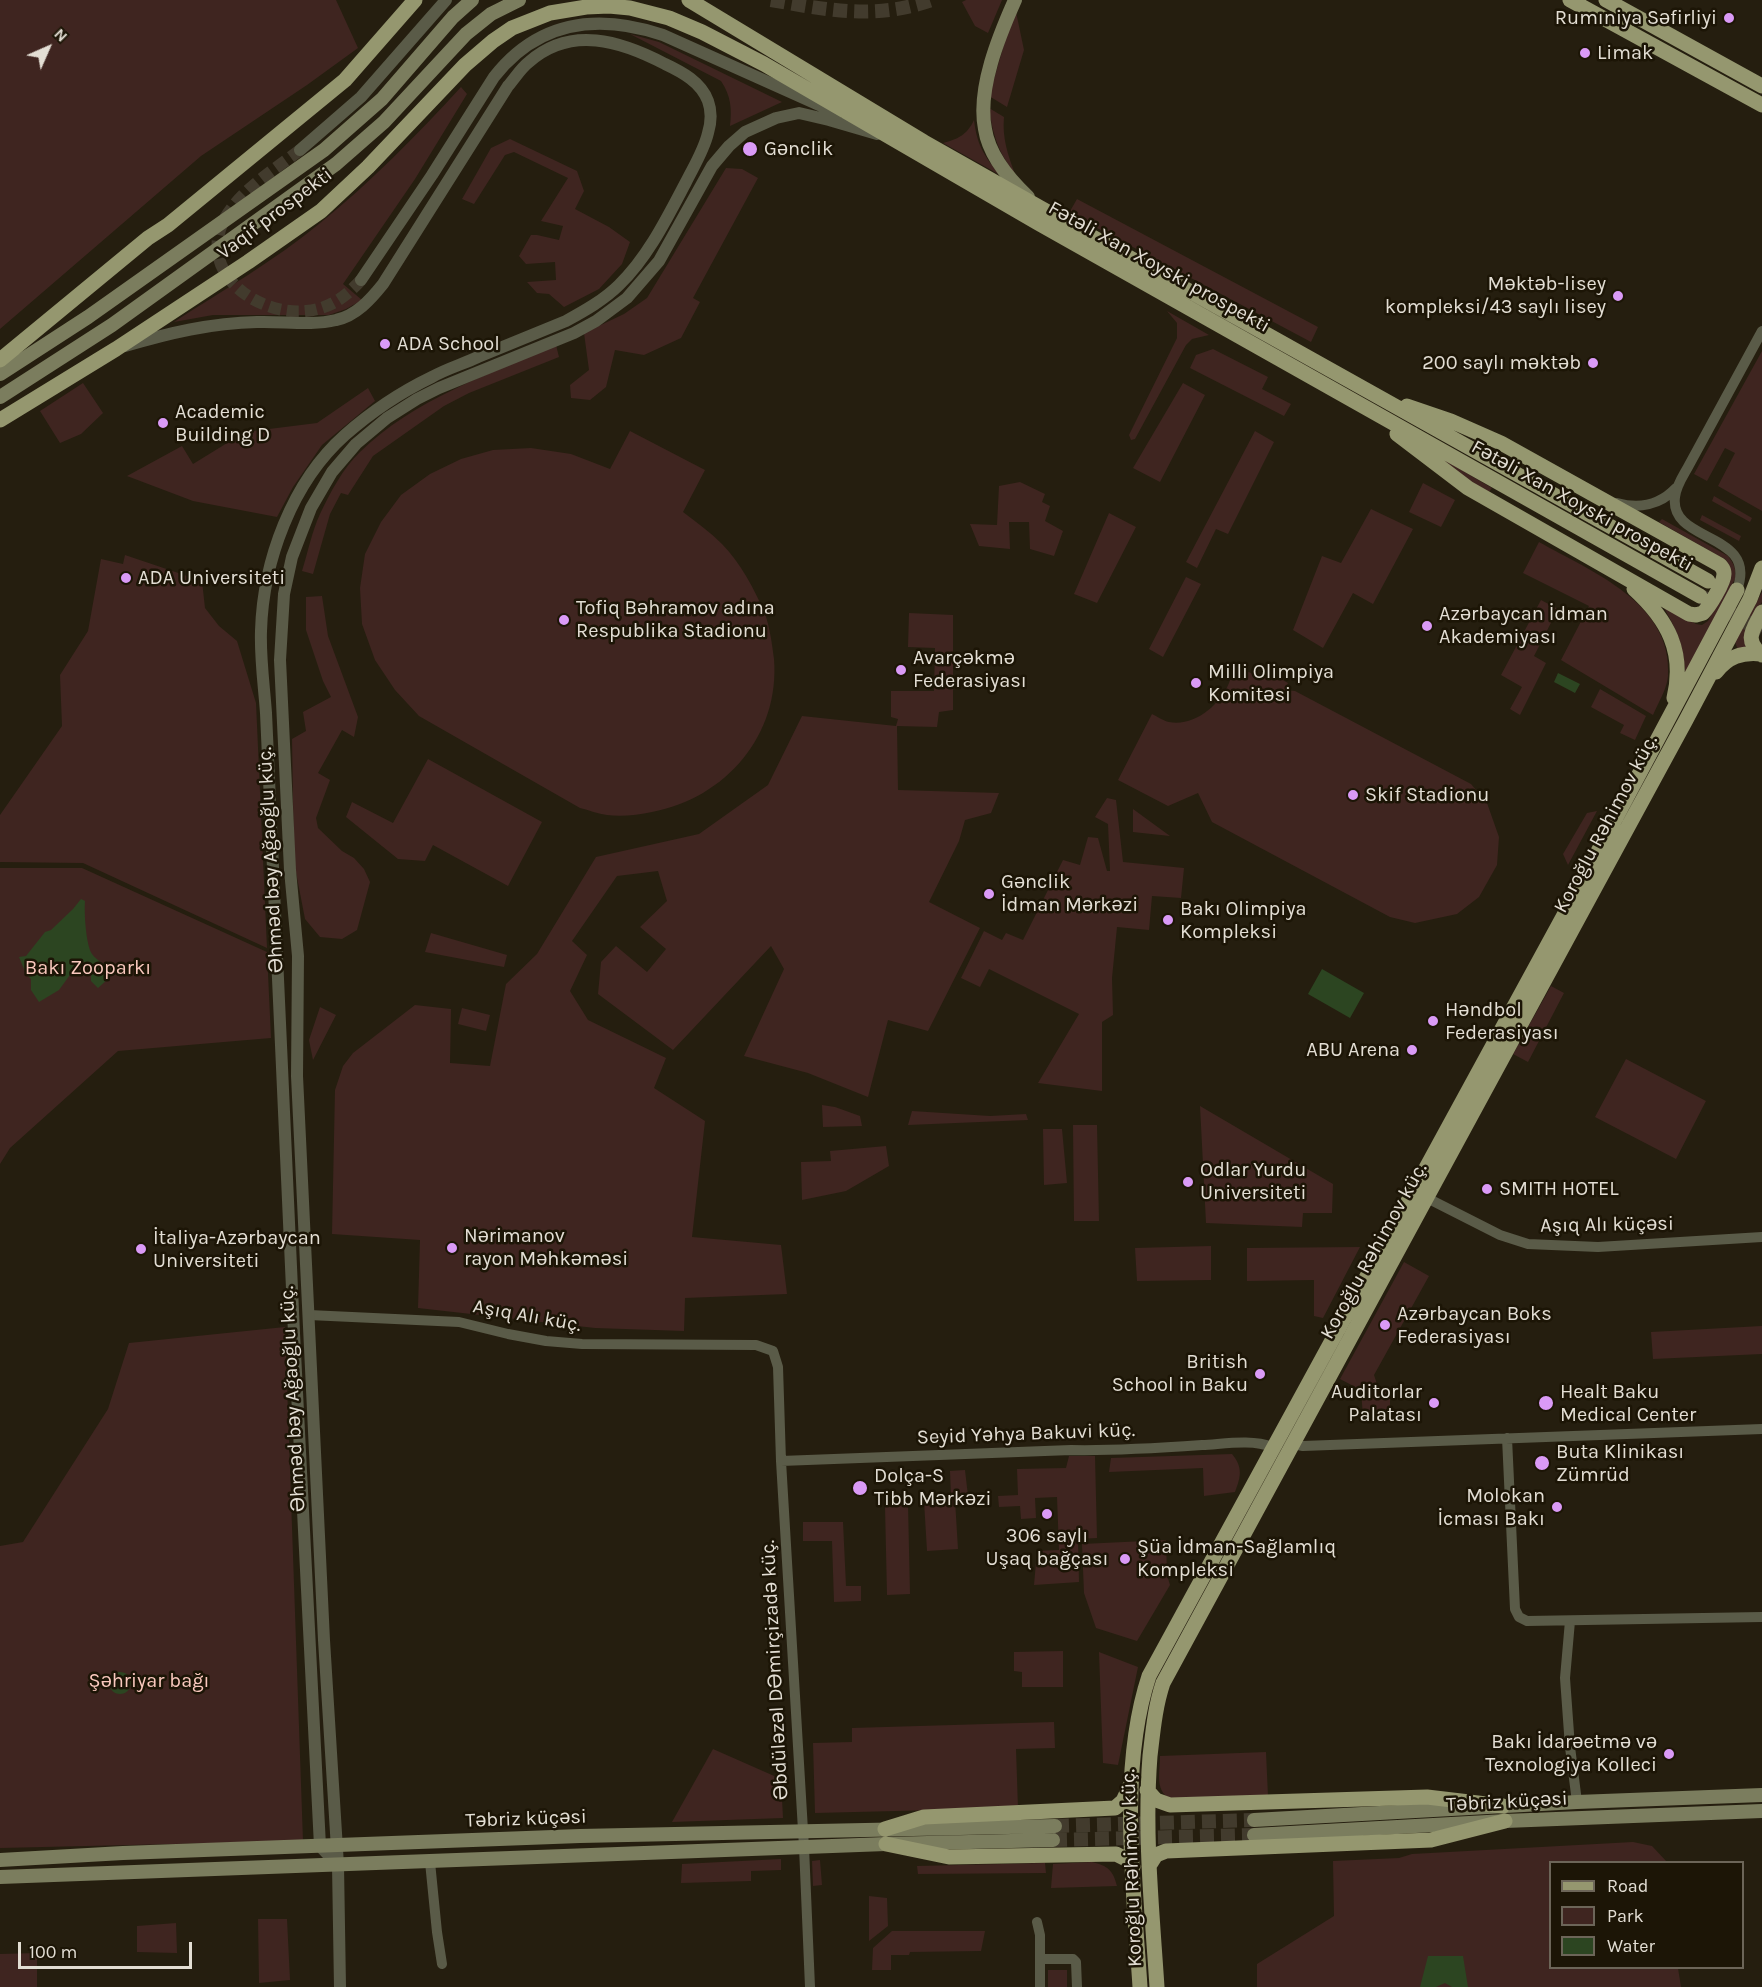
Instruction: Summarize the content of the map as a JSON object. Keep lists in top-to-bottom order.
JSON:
{
  "streets": {
    "main road": [
      "Vaqif prospekti",
      "Fətəli Xan Xoyski prospekti",
      "Koroğlu Rəhimov küç.",
      "Təbriz küçəsi"
    ],
    "street": [
      "Əhməd bəy Ağaoğlu küç.",
      "Aşıq Alı küçəsi",
      "Aşıq Alı küç.",
      "Seyid Yəhya Bakuvi küç.",
      "Əbdüləzəl DƏmirçizadə küç."
    ]
  },
  "crossings": [
    ["Vaqif prospekti", "Fətəli Xan Xoyski prospekti"],
    ["Vaqif prospekti", "Əhməd bəy Ağaoğlu küç."],
    ["Fətəli Xan Xoyski prospekti", "Əhməd bəy Ağaoğlu küç."],
    ["Koroğlu Rəhimov küç.", "Aşıq Alı küçəsi"],
    ["Koroğlu Rəhimov küç.", "Seyid Yəhya Bakuvi küç."],
    ["Əhməd bəy Ağaoğlu küç.", "Aşıq Alı küç."],
    ["Əhməd bəy Ağaoğlu küç.", "Təbriz küçəsi"],
    ["Aşıq Alı küç.", "Əbdüləzəl DƏmirçizadə küç."],
    ["Seyid Yəhya Bakuvi küç.", "Əbdüləzəl DƏmirçizadə küç."],
    ["Əbdüləzəl DƏmirçizadə küç.", "Təbriz küçəsi"]
  ],
  "parks": ["Bakı Zooparkı", "Şəhriyar bağı"],
  "places": [
    "Rumıniya Səfirliyi",
    "Limak",
    "Gənclik",
    "Məktəb-lisey kompleksi/43 saylı lisey",
    "ADA School",
    "200 saylı məktəb",
    "Academic Building D",
    "ADA Universiteti",
    "Tofiq Bəhramov adına Respublika Stadionu",
    "Azərbaycan İdman Akademiyası",
    "Avarçəkmə Federasiyası",
    "Milli Olimpiya Komitəsi",
    "Skif Stadionu",
    "Gənclik İdman Mərkəzi",
    "Bakı Olimpiya Kompleksi",
    "Həndbol Federasiyası",
    "ABU Arena",
    "Odlar Yurdu Universiteti",
    "SMITH HOTEL",
    "Nərimanov rayon Məhkəməsi",
    "İtaliya-Azərbaycan Universiteti",
    "Azərbaycan Boks Federasiyası",
    "British School in Baku",
    "Auditorlar Palatası",
    "Healt Baku Medical Center",
    "Buta Klinikası Zümrüd",
    "Dolça-S Tibb Mərkəzi",
    "Molokan İcması Bakı",
    "306 saylı Uşaq bağçası",
    "Şüa İdman-Sağlamlıq Kompleksi",
    "Bakı İdarəetmə və Texnologiya Kolleci"
  ],
  "legend": ["Road", "Park", "Water"],
  "scale_bar": "100 m",
  "north": "top right"
}
